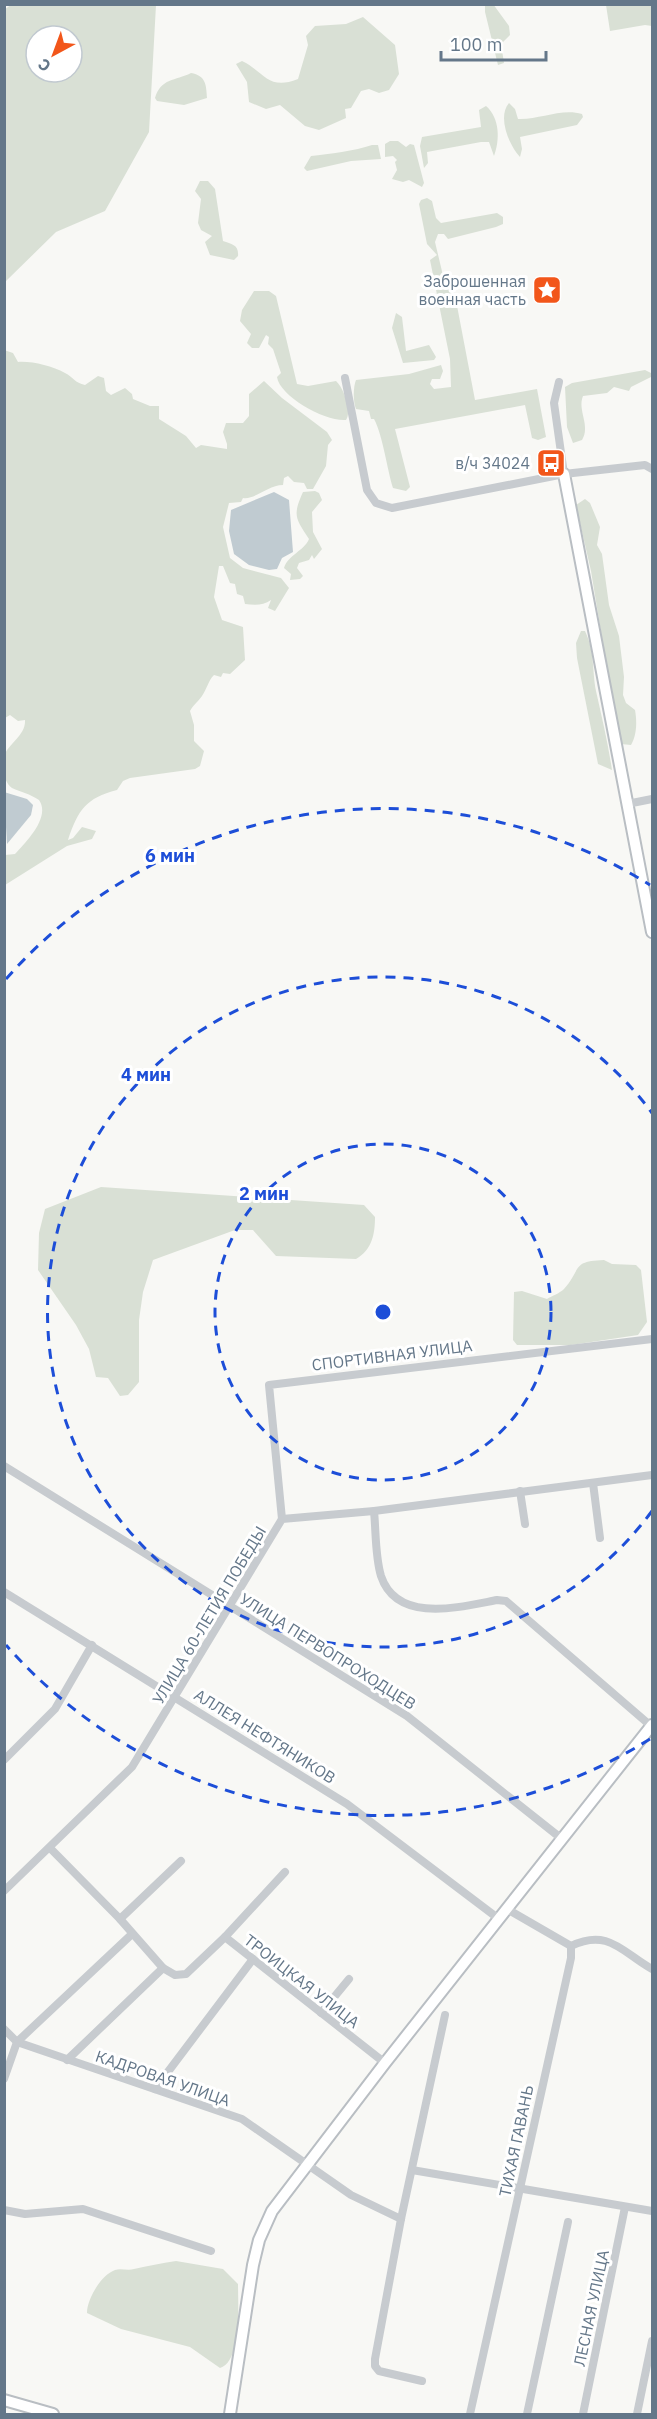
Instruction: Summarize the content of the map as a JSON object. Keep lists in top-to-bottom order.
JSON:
{
  "streets": {
    "street": [
      "СПОРТИВНАЯ УЛИЦА",
      "УЛИЦА 60-ЛЕТИЯ ПОБЕДЫ",
      "УЛИЦА ПЕРВОПРОХОДЦЕВ",
      "АЛЛЕЯ НЕФТЯНИКОВ",
      "ТРОИЦКАЯ УЛИЦА",
      "КАДРОВАЯ УЛИЦА",
      "ТИХАЯ ГАВАНЬ",
      "ЛЕСНАЯ УЛИЦА"
    ]
  },
  "crossings": [
    ["СПОРТИВНАЯ УЛИЦА", "УЛИЦА 60-ЛЕТИЯ ПОБЕДЫ"],
    ["УЛИЦА 60-ЛЕТИЯ ПОБЕДЫ", "УЛИЦА ПЕРВОПРОХОДЦЕВ"],
    ["УЛИЦА 60-ЛЕТИЯ ПОБЕДЫ", "АЛЛЕЯ НЕФТЯНИКОВ"]
  ],
  "places": {
    "place": ["Заброшенная военная часть"],
    "bus stop": ["в/ч 34024"]
  },
  "scale_bar": "100 m",
  "north": "bottom left",
  "rings": ["6 мин", "4 мин", "2 мин"]
}
